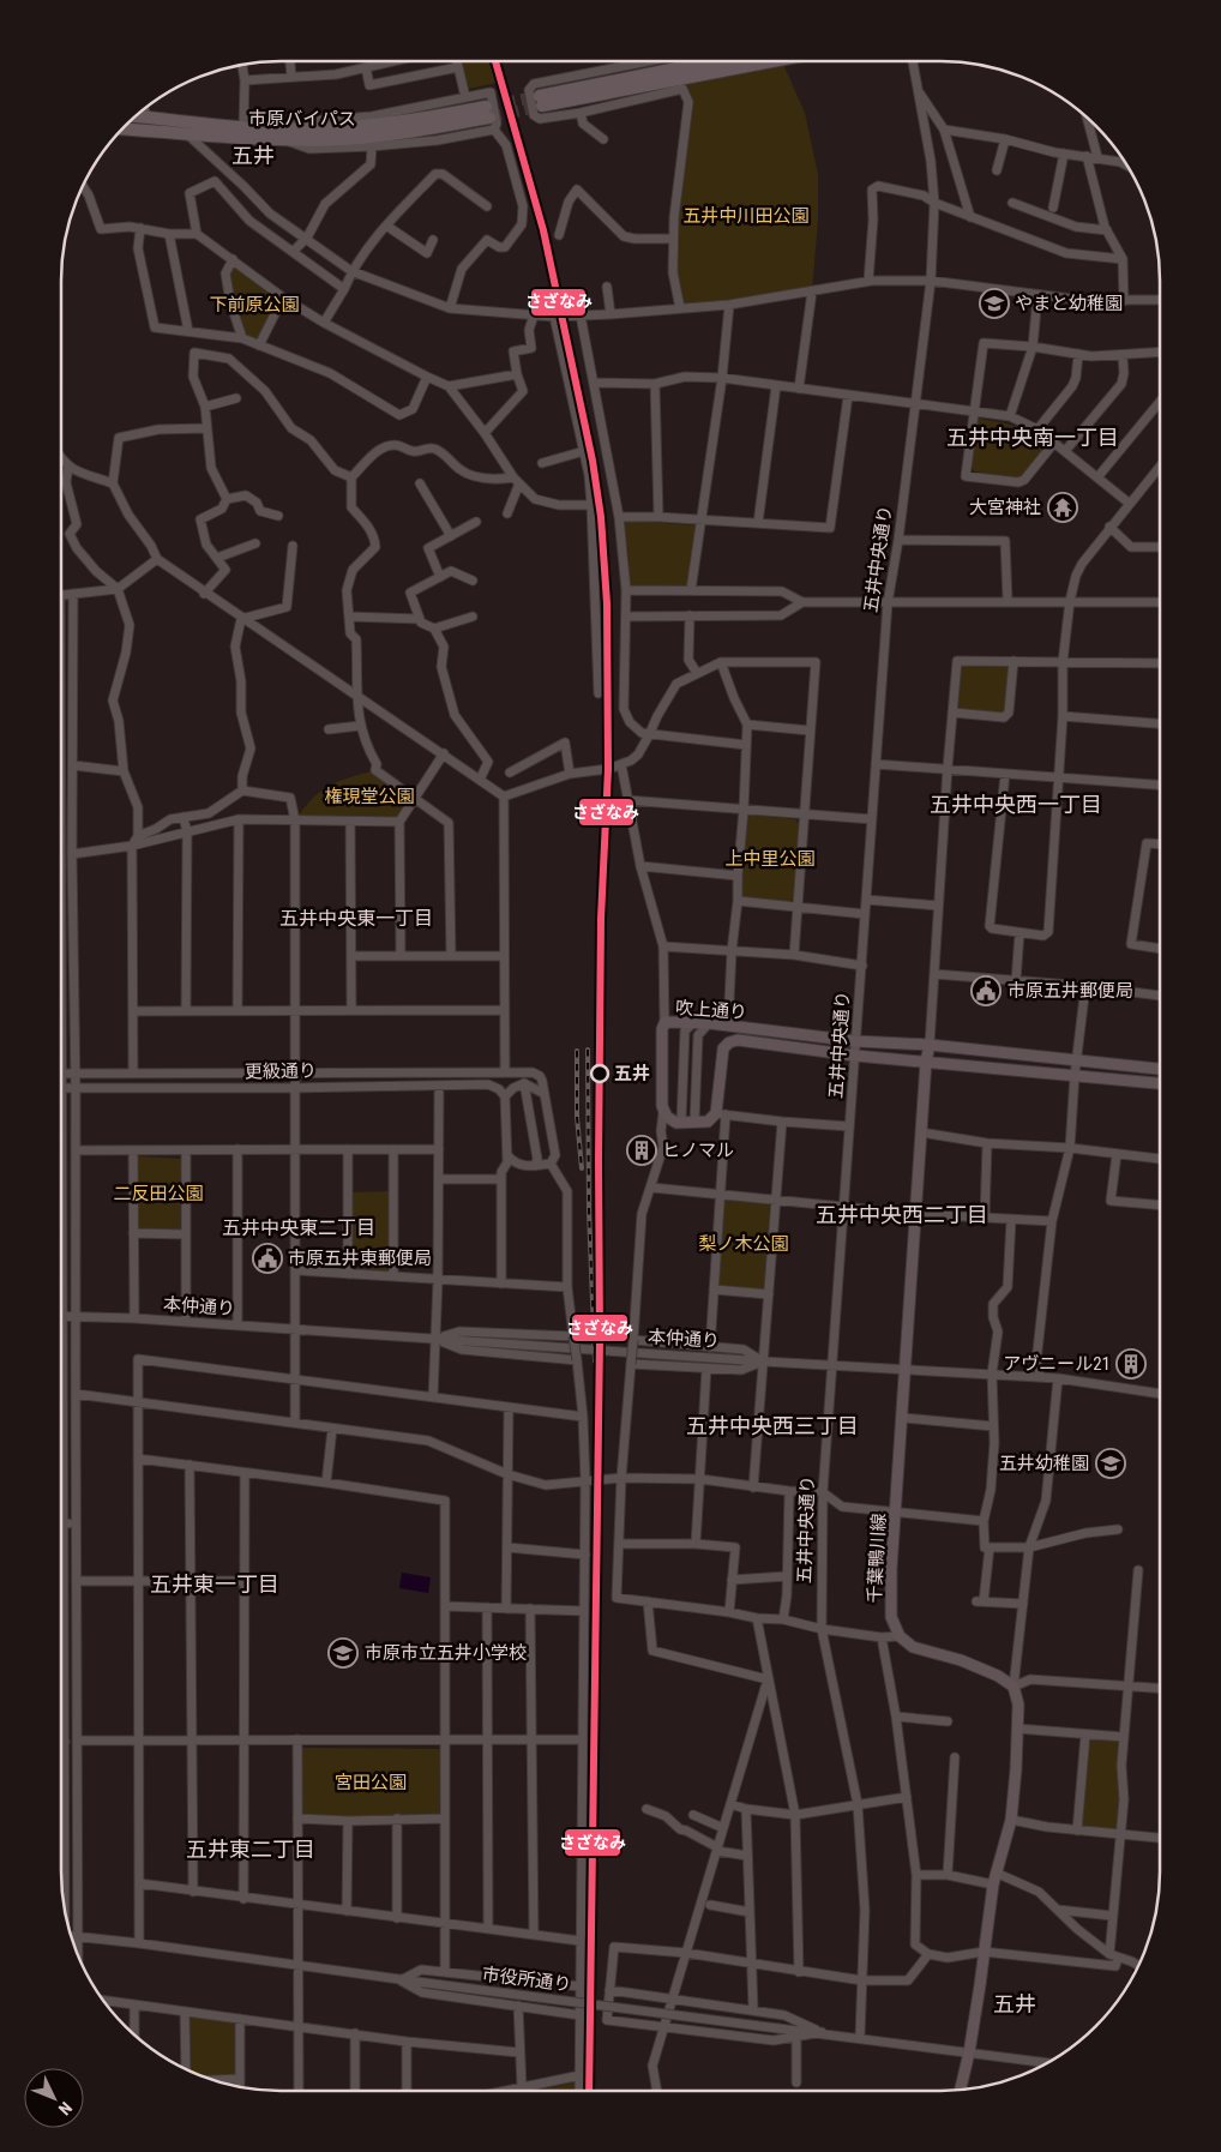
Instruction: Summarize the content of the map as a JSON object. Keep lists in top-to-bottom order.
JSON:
{
  "streets": {
    "highway": ["市原バイパス"],
    "main road": ["吹上通り", "千葉鴨川線"],
    "street": [
      "五井中央通り",
      "更級通り",
      "本仲通り",
      "市役所通り"
    ]
  },
  "crossings": [
    ["五井中央通り", "吹上通り"],
    ["五井中央通り", "本仲通り"],
    ["五井中央通り", "市役所通り"],
    ["吹上通り", "千葉鴨川線"],
    ["本仲通り", "千葉鴨川線"]
  ],
  "districts": [
    "五井",
    "五井中央南一丁目",
    "五井中央西一丁目",
    "五井中央東一丁目",
    "五井中央西二丁目",
    "五井中央東二丁目",
    "五井中央西三丁目",
    "五井東一丁目",
    "五井東二丁目",
    "五井"
  ],
  "parks": [
    "五井中川田公園",
    "下前原公園",
    "権現堂公園",
    "上中里公園",
    "二反田公園",
    "梨ノ木公園",
    "宮田公園"
  ],
  "places": {
    "school or university": ["やまと幼稚園", "五井幼稚園", "市原市立五井小学校"],
    "temple": ["大宮神社"],
    "public building": ["市原五井郵便局", "市原五井東郵便局"],
    "other": ["五井"],
    "building": ["ヒノマル", "アヴニール21"]
  },
  "lines": ["transit line さざなみ"],
  "north": "bottom right"
}
